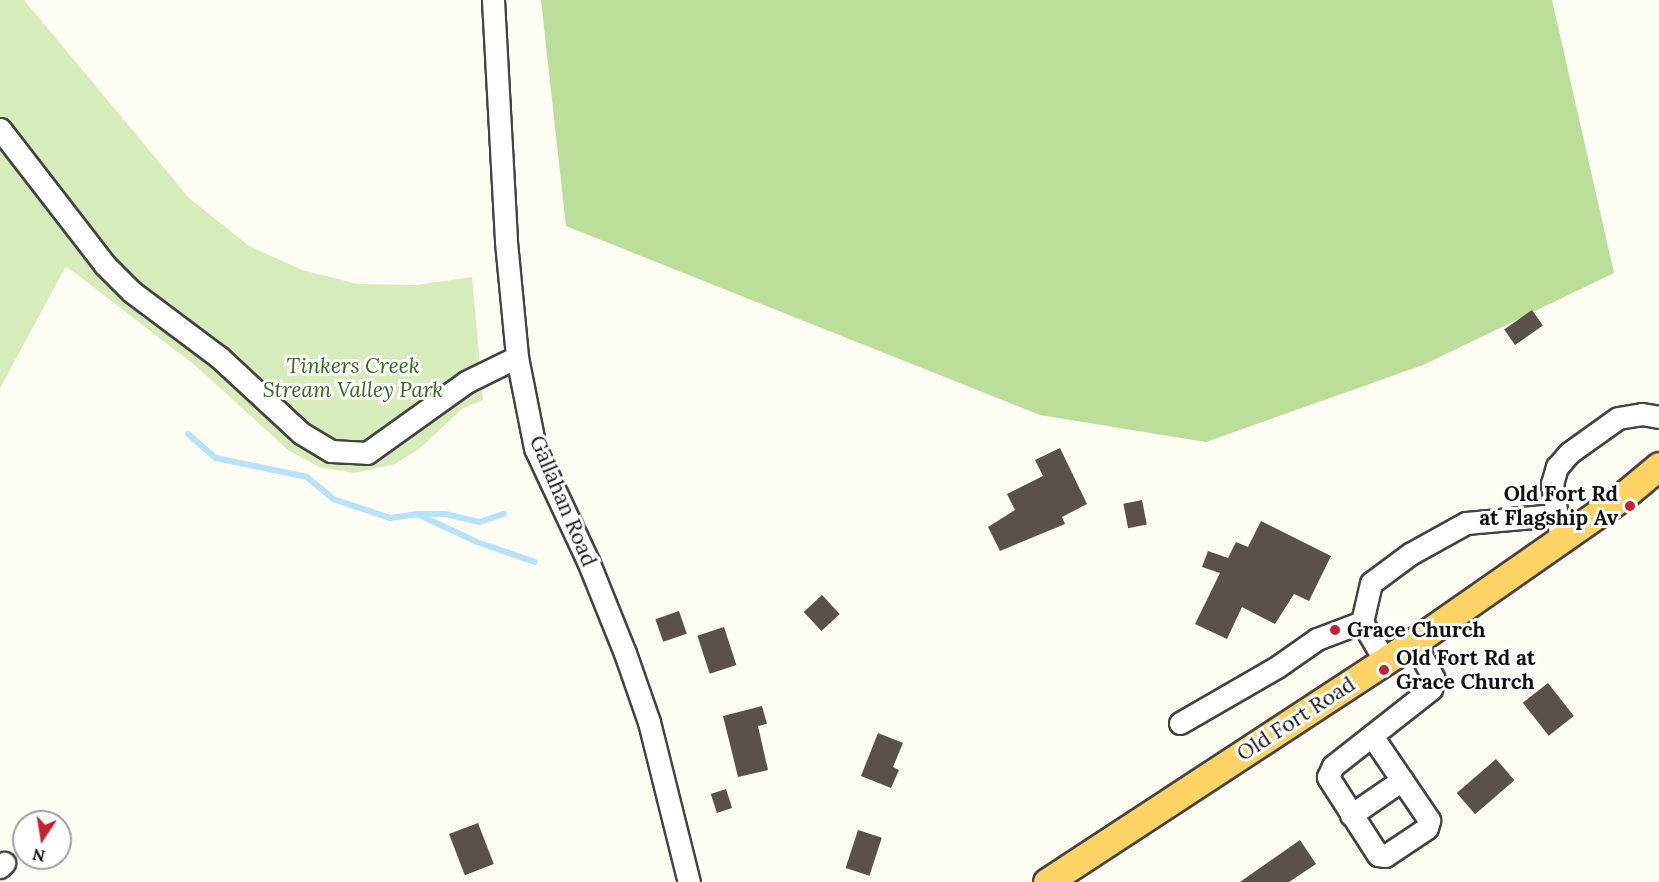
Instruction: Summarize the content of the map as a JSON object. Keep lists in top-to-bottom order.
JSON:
{
  "streets": {
    "main road": ["Old Fort Road"],
    "street": ["Gallahan Road"]
  },
  "parks": ["Tinkers Creek Stream Valley Park"],
  "places": ["Old Fort Rd at Flagship Av", "Grace Church", "Old Fort Rd at Grace Church"],
  "north": "bottom"
}
